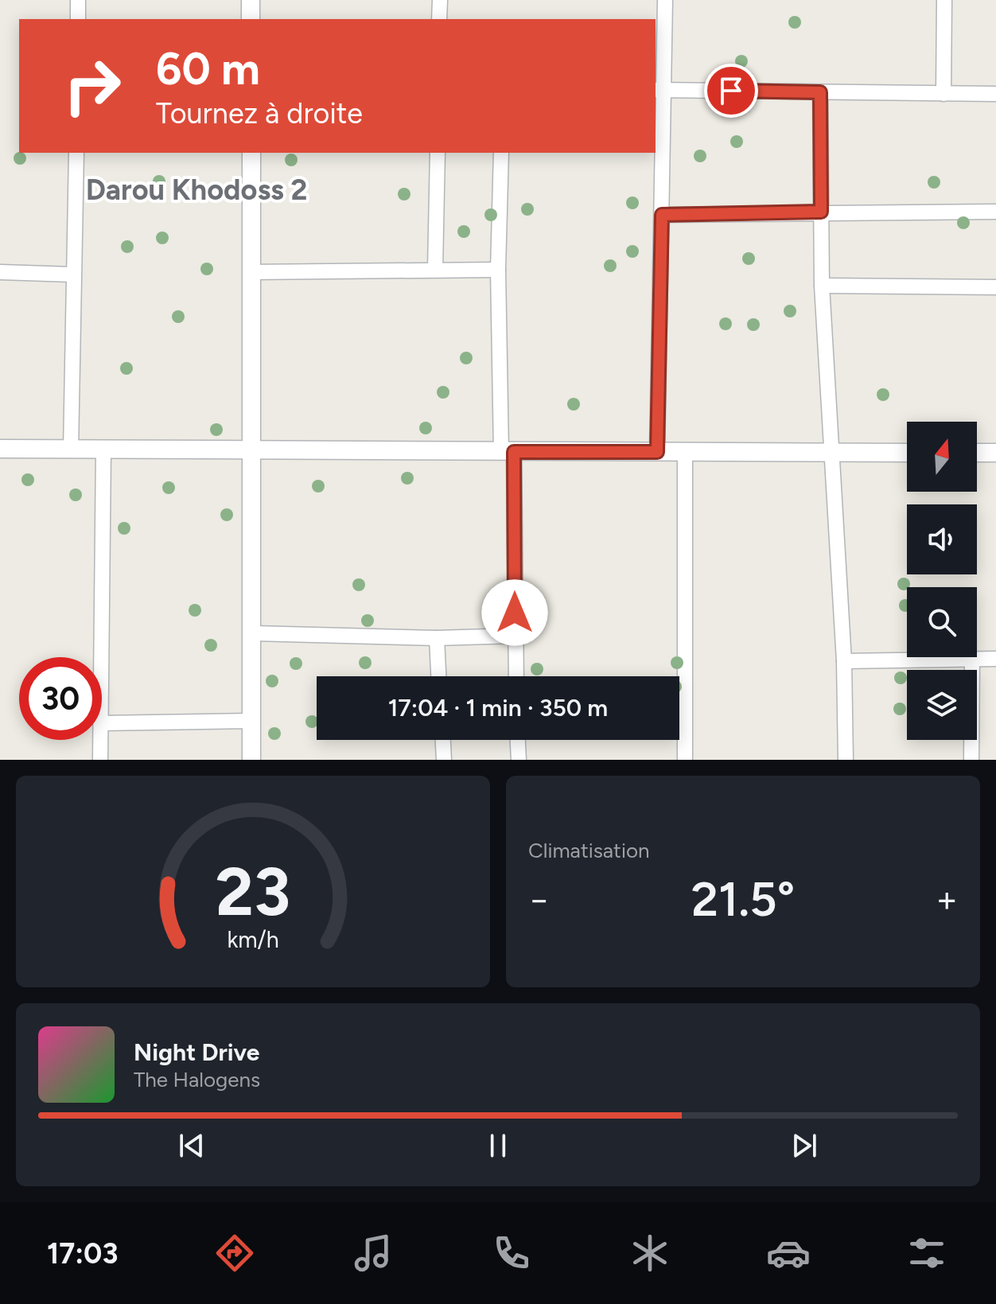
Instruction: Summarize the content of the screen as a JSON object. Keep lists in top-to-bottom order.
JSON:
{
  "districts": ["Darou Khodoss 2"],
  "north": "top",
  "page": {
    "turn": ["60 m", "Tournez à droite"],
    "limit": "30",
    "trip": "17:04 · 1 min · 350 m",
    "tile": "Climatisation",
    "heat": ["−", "21.5°", "+"],
    "song": ["Night Drive", "The Halogens"],
    "tabs": "17:03",
    "gauge": ["23", "km/h"]
  }
}
